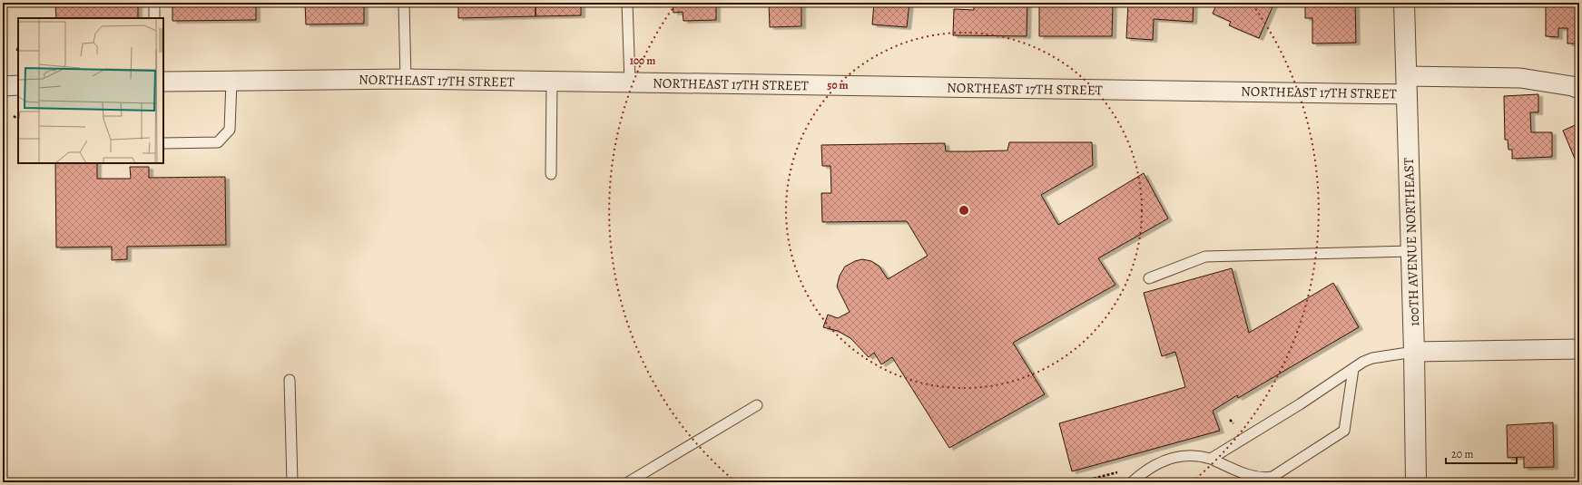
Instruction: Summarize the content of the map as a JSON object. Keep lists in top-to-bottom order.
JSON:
{
  "streets": {
    "street": ["NORTHEAST 17TH STREET", "100TH AVENUE NORTHEAST"]
  },
  "crossings": [
    ["NORTHEAST 17TH STREET", "100TH AVENUE NORTHEAST"]
  ],
  "scale_bar": "20 m",
  "rings": ["100 m", "50 m"]
}
